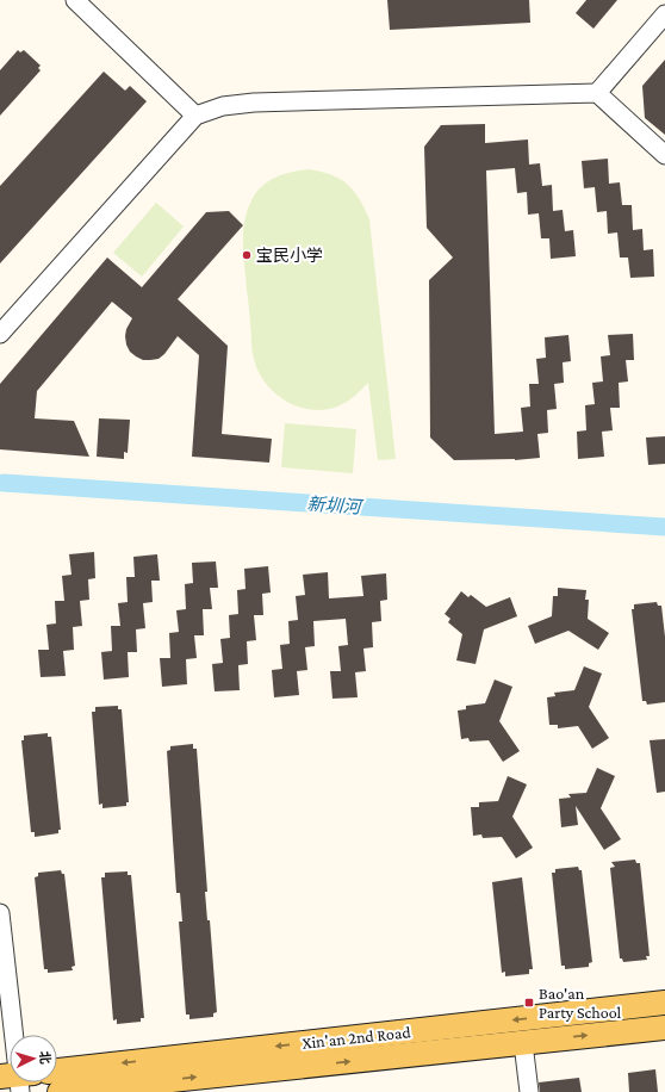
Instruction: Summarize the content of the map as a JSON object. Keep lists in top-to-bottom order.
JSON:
{
  "streets": {
    "main road": ["Xin'an 2nd Road"]
  },
  "water": ["新圳河"],
  "places": {
    "other": ["宝民小学"],
    "transit": ["Bao'an Party School"]
  },
  "north": "right"
}
